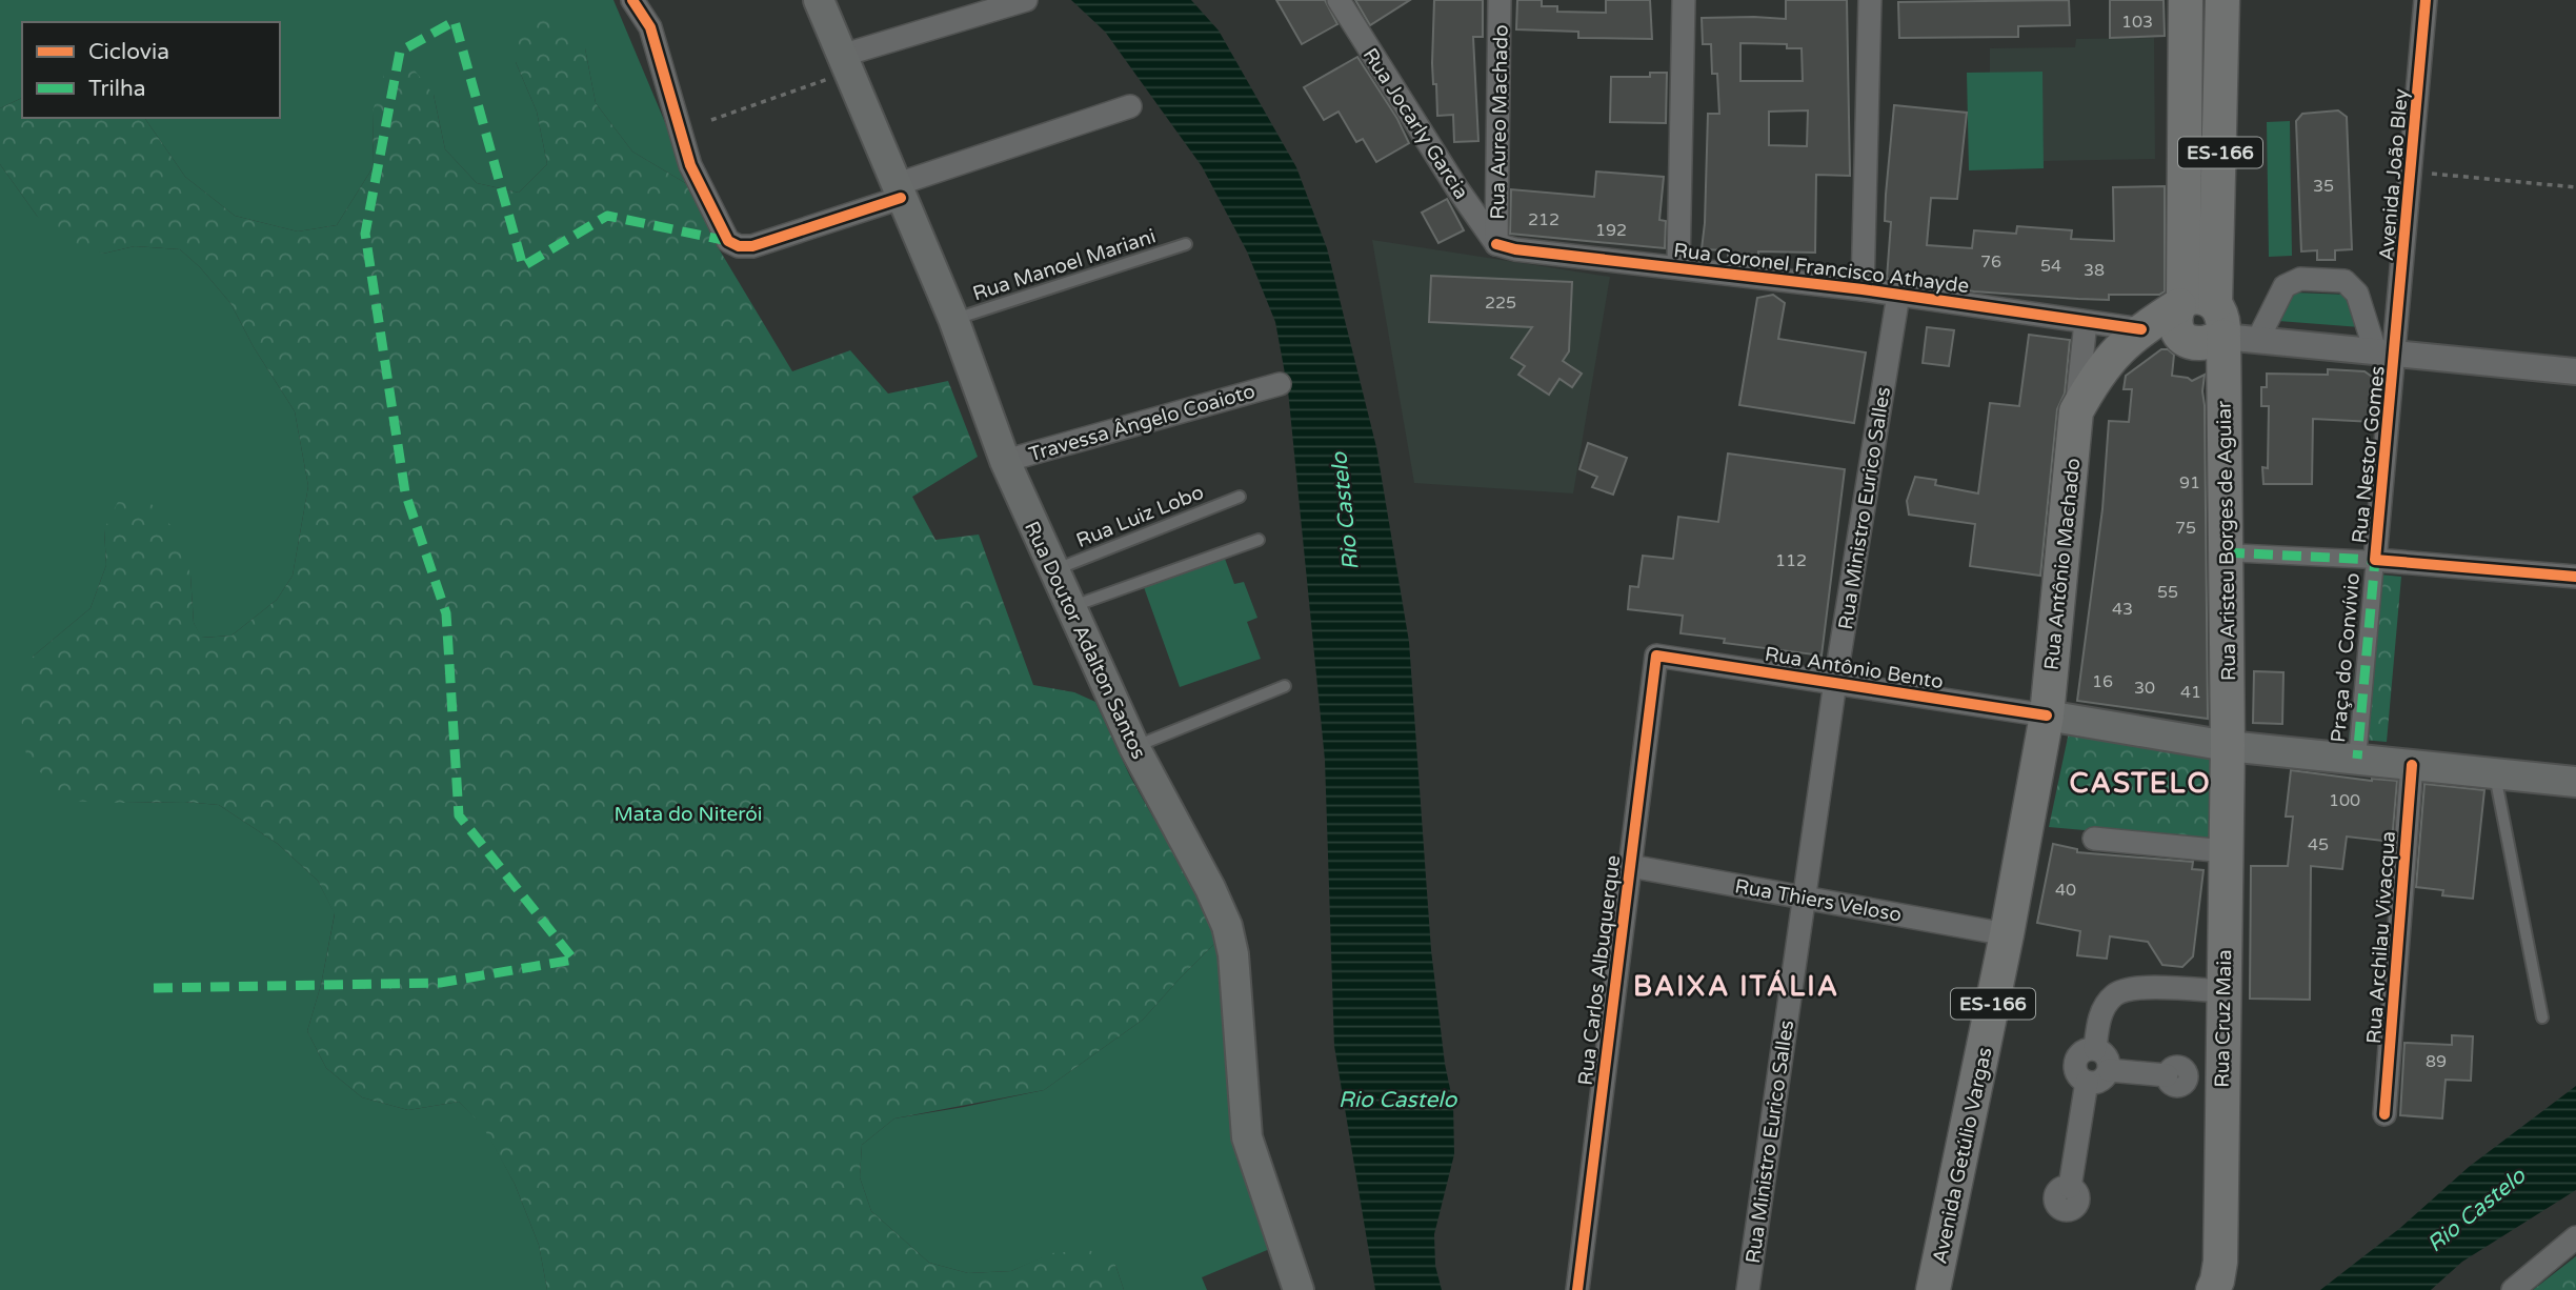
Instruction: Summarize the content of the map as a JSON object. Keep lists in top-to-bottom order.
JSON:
{
  "streets": {
    "main road": [
      "ES-166",
      "Rua Aristeu Borges de Aguiar",
      "Rua Antônio Machado",
      "Rua Doutor Adalton Santos",
      "Rua Cruz Maia",
      "Avenida Getúlio Vargas"
    ],
    "street": [
      "Rua Aureo Machado",
      "Rua Jocarly Garcia",
      "Avenida João Bley",
      "Rua Coronel Francisco Athayde",
      "Travessa Ângelo Coaioto",
      "Rua Nestor Gomes",
      "Rua Ministro Eurico Salles",
      "Praça do Convívio",
      "Rua Antônio Bento",
      "Rua Thiers Veloso",
      "Rua Archilau Vivacqua",
      "Rua Carlos Albuquerque"
    ],
    "lane": ["Rua Manoel Mariani", "Rua Luiz Lobo"]
  },
  "crossings": [
    ["Rua Aureo Machado", "Rua Jocarly Garcia"],
    ["Rua Aureo Machado", "Rua Coronel Francisco Athayde"],
    ["Rua Jocarly Garcia", "Rua Coronel Francisco Athayde"],
    ["ES-166", "Rua Aristeu Borges de Aguiar"],
    ["ES-166", "Rua Antônio Machado"],
    ["Avenida João Bley", "Rua Nestor Gomes"],
    ["Rua Manoel Mariani", "Rua Doutor Adalton Santos"],
    ["Rua Coronel Francisco Athayde", "Rua Ministro Eurico Salles"],
    ["Rua Coronel Francisco Athayde", "Rua Antônio Machado"],
    ["Travessa Ângelo Coaioto", "Rua Doutor Adalton Santos"],
    ["Rua Nestor Gomes", "Praça do Convívio"],
    ["Rua Ministro Eurico Salles", "Rua Antônio Bento"],
    ["Rua Ministro Eurico Salles", "Rua Thiers Veloso"],
    ["Rua Luiz Lobo", "Rua Doutor Adalton Santos"],
    ["Rua Aristeu Borges de Aguiar", "Rua Antônio Machado"],
    ["Rua Aristeu Borges de Aguiar", "Rua Cruz Maia"],
    ["Rua Antônio Machado", "Rua Antônio Bento"],
    ["Rua Antônio Machado", "Avenida Getúlio Vargas"],
    ["Rua Antônio Bento", "Rua Carlos Albuquerque"],
    ["Rua Antônio Bento", "Avenida Getúlio Vargas"],
    ["Rua Thiers Veloso", "Rua Carlos Albuquerque"],
    ["Rua Thiers Veloso", "Avenida Getúlio Vargas"]
  ],
  "districts": ["CASTELO", "BAIXA ITÁLIA"],
  "water": ["Rio Castelo"],
  "parks": ["Mata do Niterói"],
  "house_numbers": [
    "103",
    "35",
    "212",
    "192",
    "76",
    "54",
    "38",
    "225",
    "91",
    "75",
    "112",
    "55",
    "43",
    "16",
    "30",
    "41",
    "100",
    "45",
    "40",
    "89"
  ],
  "legend": ["Ciclovia", "Trilha"]
}
